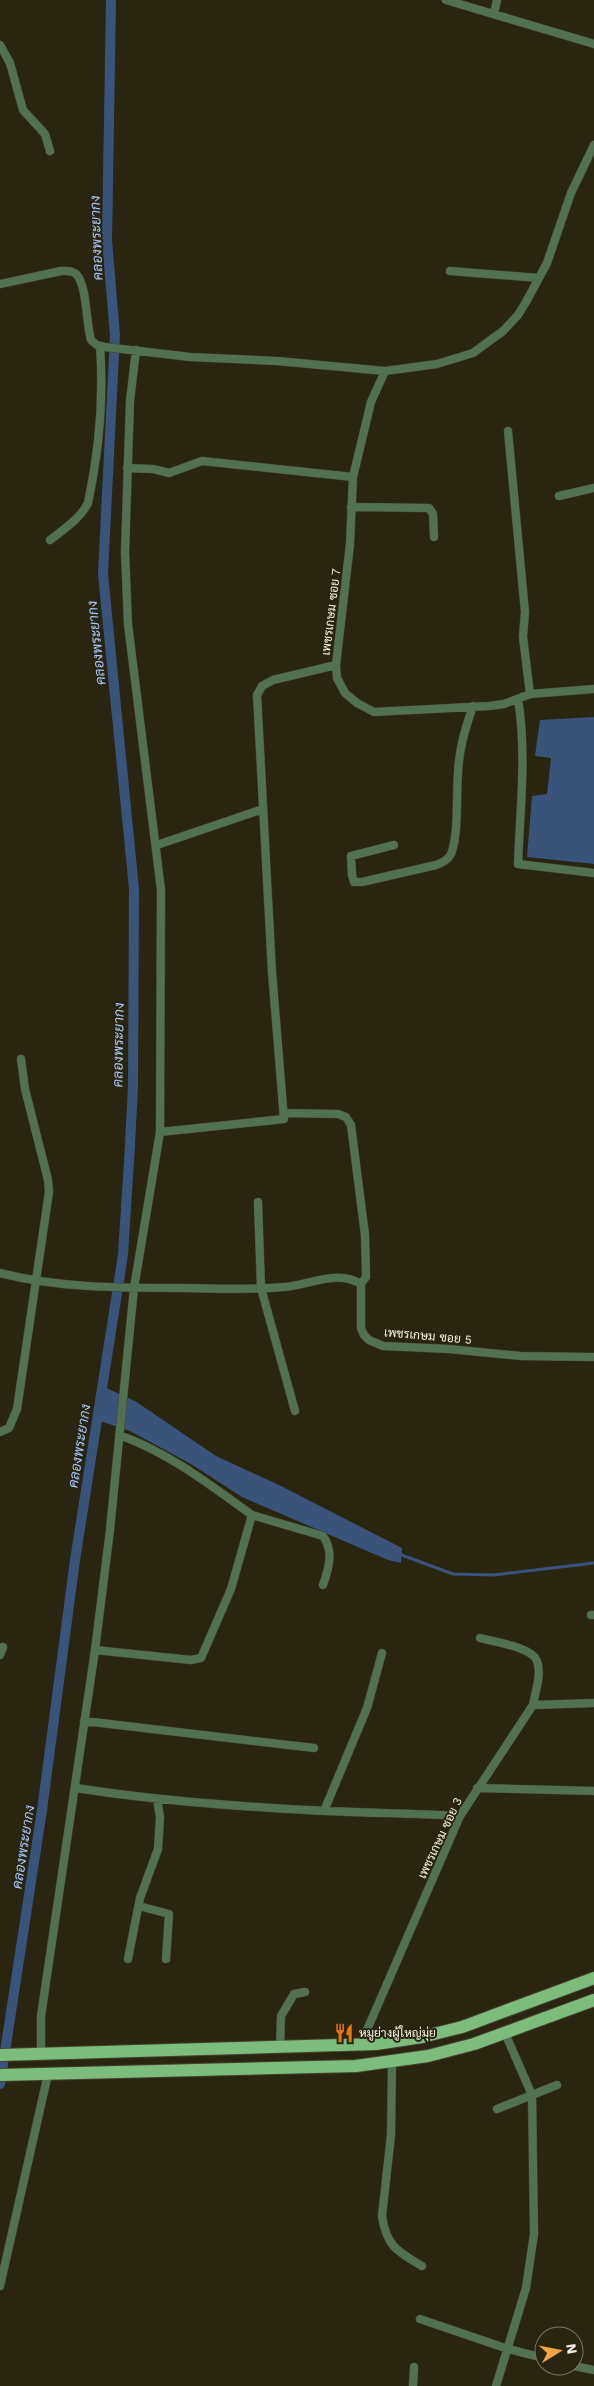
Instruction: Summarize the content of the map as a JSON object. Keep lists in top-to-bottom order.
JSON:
{
  "streets": {
    "street": ["เพชรเกษม ซอย 7", "เพชรเกษม ซอย 5", "เพชรเกษม ซอย 3"]
  },
  "water": ["คลองพระยากง"],
  "places": {
    "restaurant": ["หมูย่างผู้ใหญ่มุ่ย"]
  },
  "north": "right"
}
